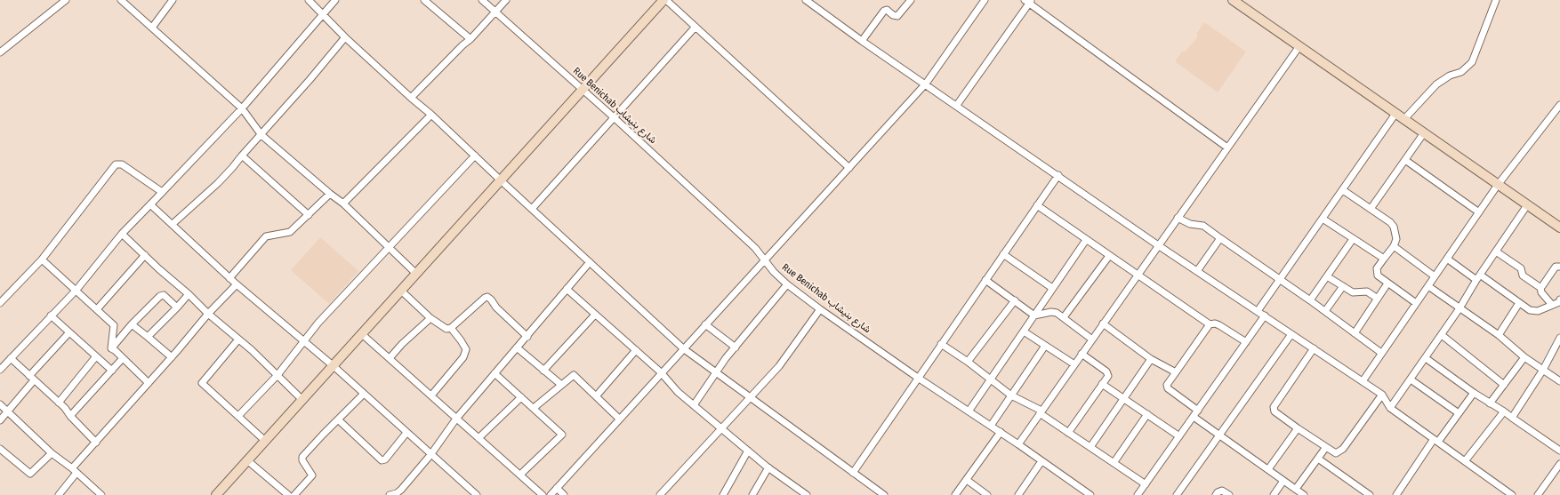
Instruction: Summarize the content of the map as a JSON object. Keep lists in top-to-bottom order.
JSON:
{
  "streets": {
    "street": ["Rue Benichab شارع بنيشاب"]
  }
}
